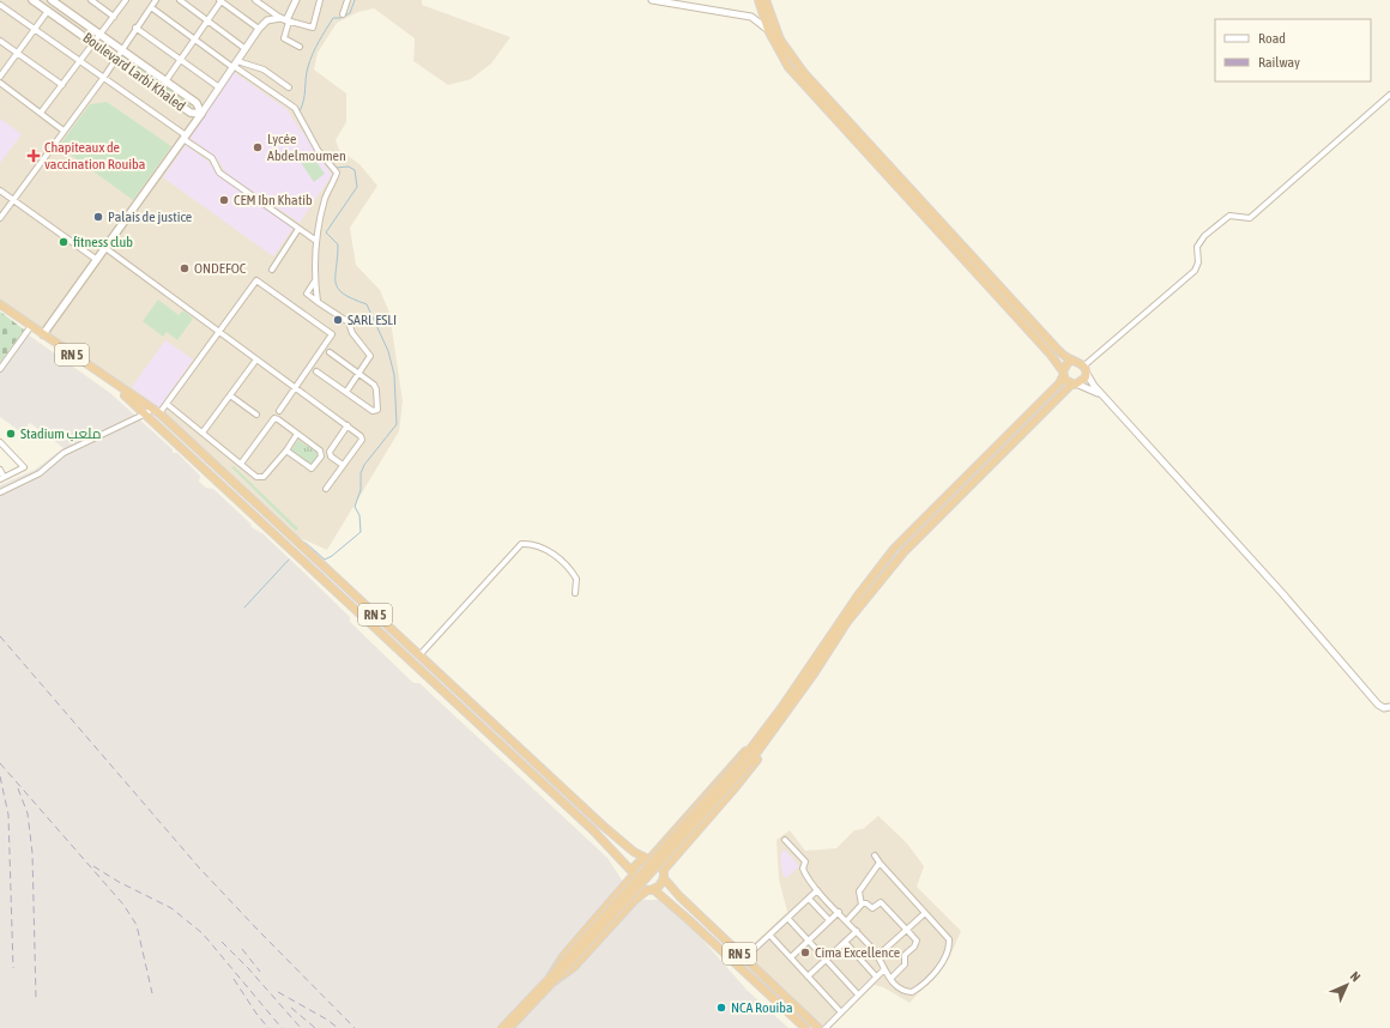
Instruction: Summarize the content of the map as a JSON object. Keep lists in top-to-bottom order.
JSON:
{
  "streets": {
    "highway": ["RN 5"],
    "main road": ["Boulevard Larbi Khaled"]
  },
  "places": {
    "other": [
      "Lycée Abdelmoumen",
      "CEM Ibn Khatib",
      "Palais de justice",
      "fitness club",
      "ONDEFOC",
      "SARL ESLI",
      "Stadium ملعب",
      "Cima Excellence",
      "NCA Rouiba"
    ],
    "health": ["Chapiteaux de vaccination Rouiba"]
  },
  "legend": ["Road", "Railway"],
  "north": "top right"
}
